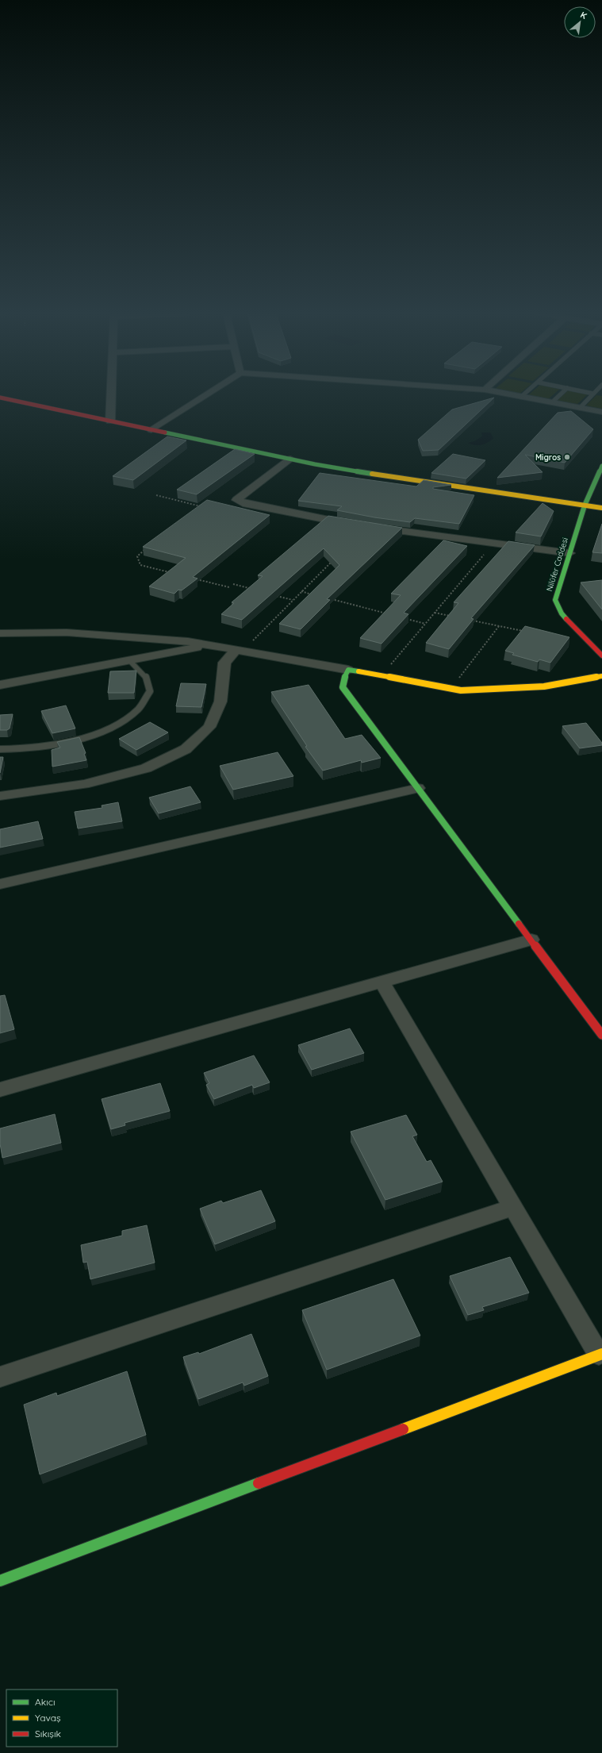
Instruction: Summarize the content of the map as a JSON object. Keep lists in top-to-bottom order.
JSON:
{
  "streets": {
    "street": ["Nilüfer Caddesi"]
  },
  "places": ["Migros"],
  "legend": ["Akıcı", "Yavaş", "Sıkışık"],
  "north": "top right"
}
